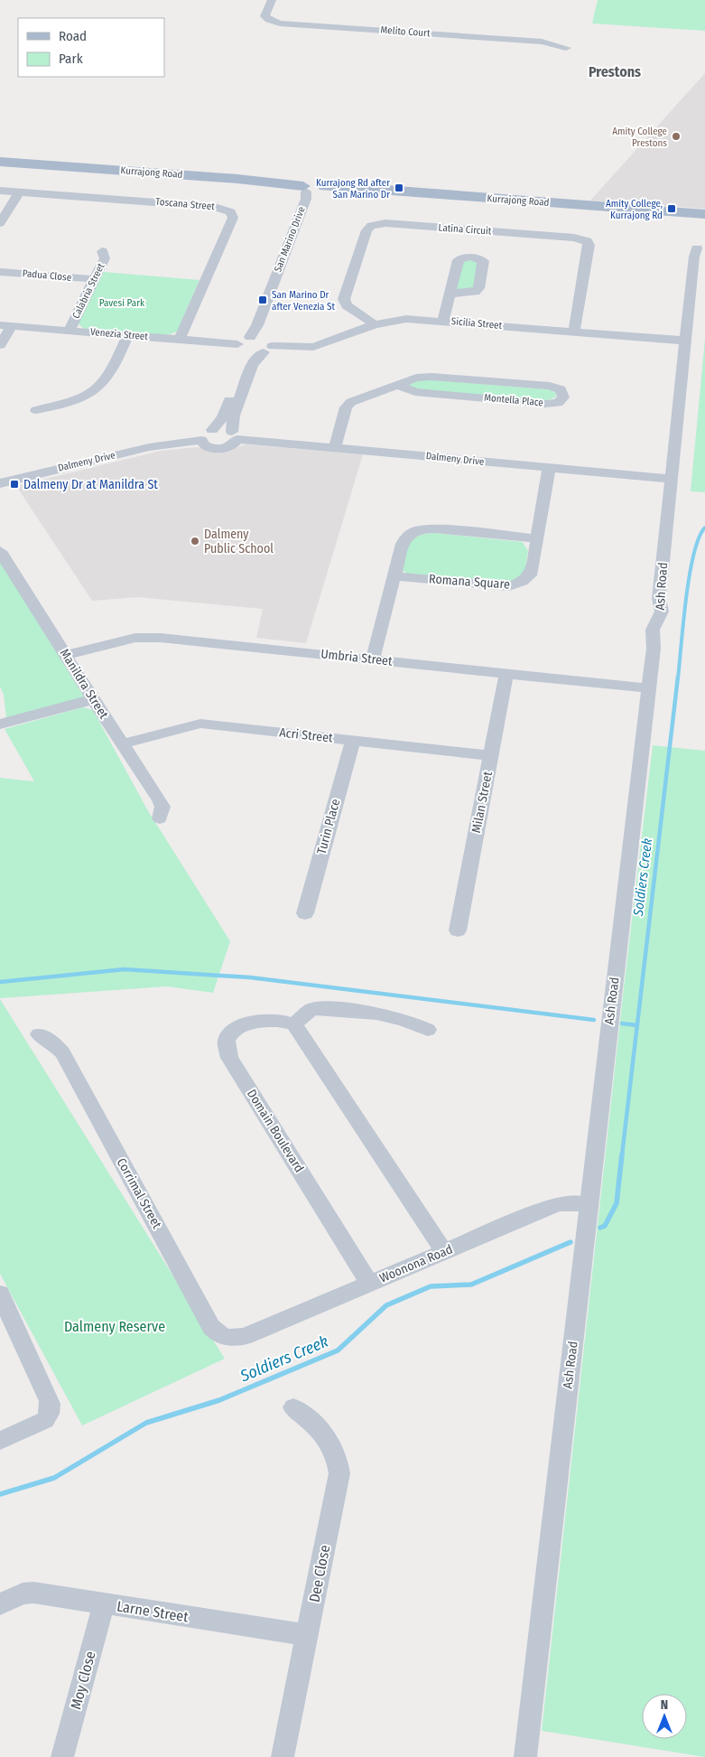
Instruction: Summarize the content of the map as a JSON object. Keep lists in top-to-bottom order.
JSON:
{
  "streets": {
    "main road": ["Kurrajong Road"],
    "street": [
      "Melito Court",
      "Toscana Street",
      "Latina Circuit",
      "San Marino Drive",
      "Padua Close",
      "Calabria Street",
      "Sicilia Street",
      "Venezia Street",
      "Montella Place",
      "Dalmeny Drive",
      "Romana Square",
      "Ash Road",
      "Umbria Street",
      "Manildra Street",
      "Acri Street",
      "Milan Street",
      "Turin Place",
      "Domain Boulevard",
      "Corrimal Street",
      "Woonona Road",
      "Dee Close",
      "Larne Street",
      "Moy Close"
    ]
  },
  "crossings": [
    ["Kurrajong Road", "San Marino Drive"],
    ["Toscana Street", "Venezia Street"],
    ["Latina Circuit", "Sicilia Street"],
    ["Padua Close", "Calabria Street"],
    ["Calabria Street", "Venezia Street"],
    ["Sicilia Street", "Venezia Street"],
    ["Sicilia Street", "Ash Road"],
    ["Montella Place", "Dalmeny Drive"],
    ["Dalmeny Drive", "Romana Square"],
    ["Dalmeny Drive", "Ash Road"],
    ["Ash Road", "Umbria Street"],
    ["Ash Road", "Woonona Road"],
    ["Umbria Street", "Manildra Street"],
    ["Umbria Street", "Milan Street"],
    ["Manildra Street", "Acri Street"],
    ["Acri Street", "Milan Street"],
    ["Acri Street", "Turin Place"],
    ["Domain Boulevard", "Woonona Road"],
    ["Corrimal Street", "Woonona Road"],
    ["Dee Close", "Larne Street"],
    ["Larne Street", "Moy Close"]
  ],
  "districts": ["Prestons"],
  "water": ["Soldiers Creek"],
  "parks": ["Pavesi Park", "Dalmeny Reserve"],
  "places": {
    "other": ["Amity College Prestons", "Dalmeny Public School"],
    "transit": [
      "Kurrajong Rd after San Marino Dr",
      "Amity College, Kurrajong Rd",
      "San Marino Dr after Venezia St",
      "Dalmeny Dr at Manildra St"
    ]
  },
  "legend": ["Road", "Park"],
  "north": "top"
}
